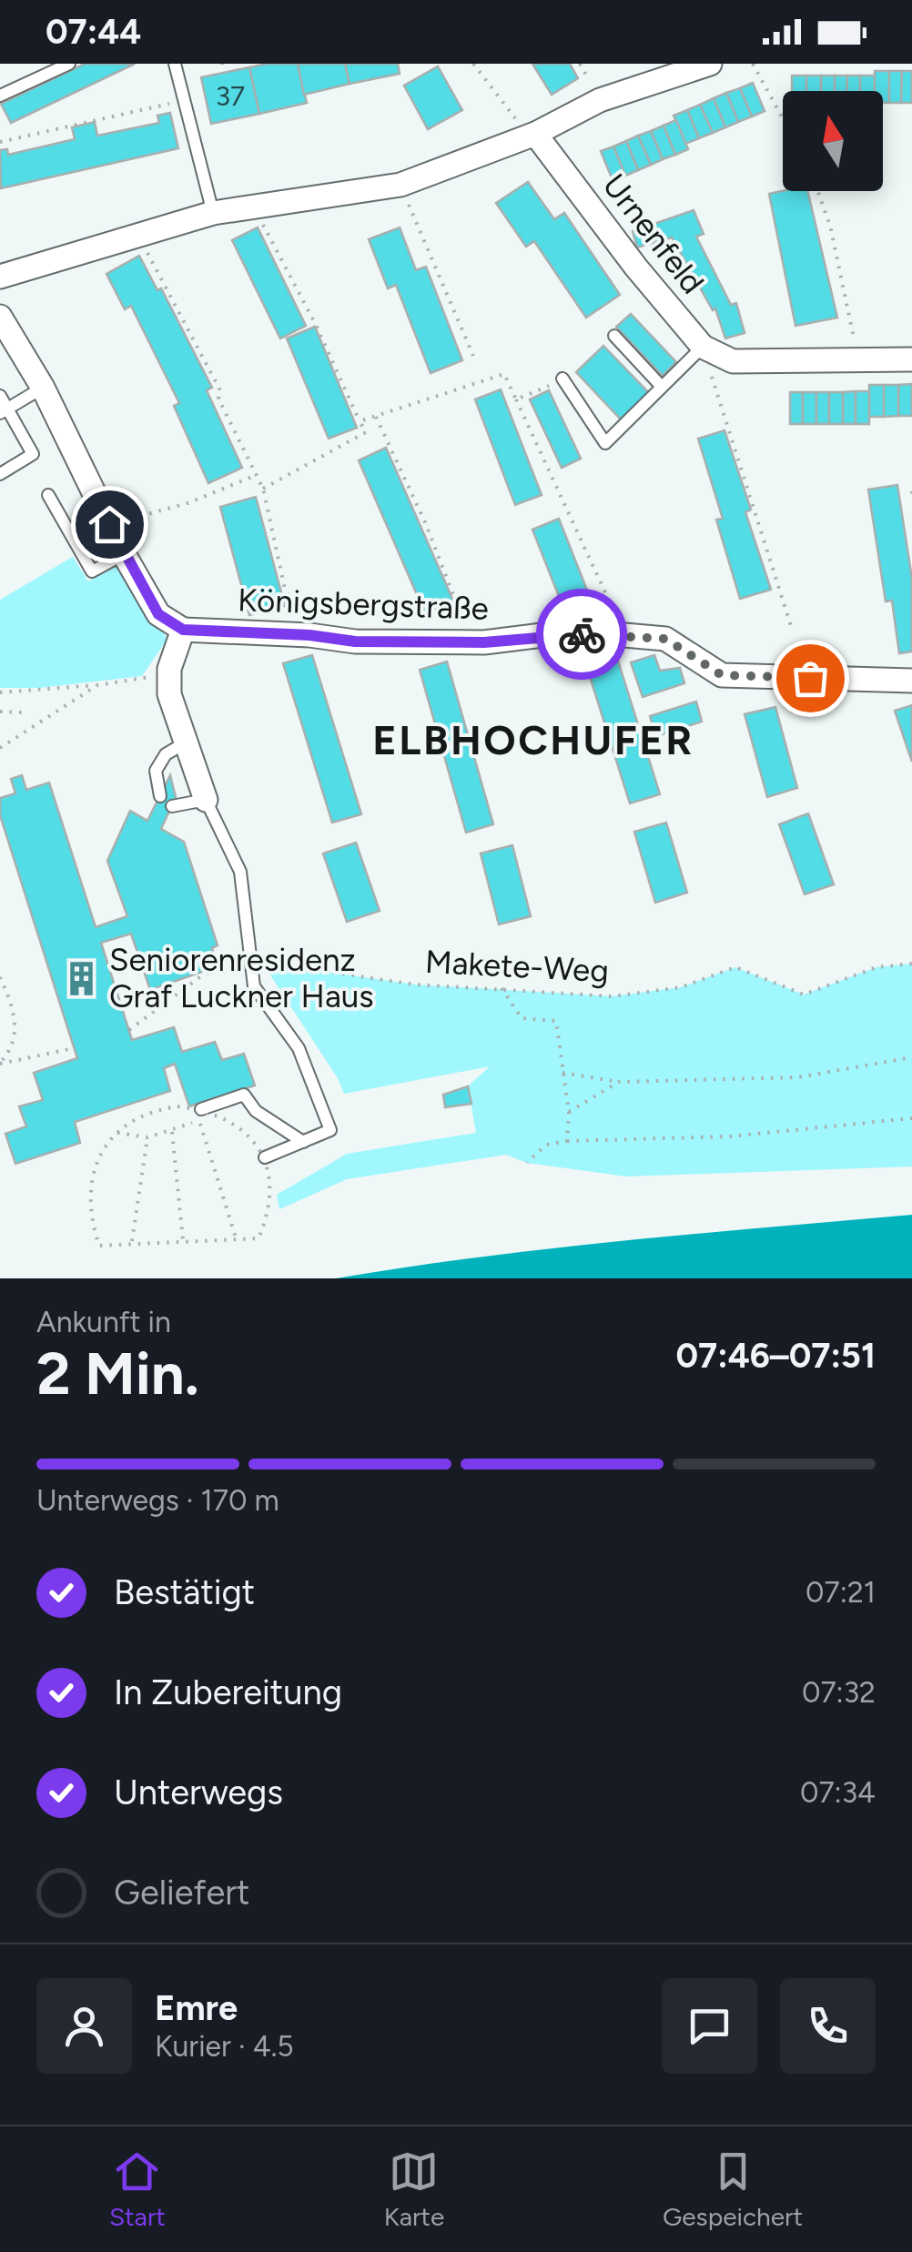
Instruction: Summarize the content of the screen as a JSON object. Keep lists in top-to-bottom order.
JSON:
{
  "streets": {
    "street": ["Urnenfeld", "Königsbergstraße"],
    "path": ["Makete-Weg"]
  },
  "districts": ["ELBHOCHUFER"],
  "places": {
    "building": ["Seniorenresidenz Graf Luckner Haus"]
  },
  "house_numbers": ["37"],
  "north": "top",
  "page": {
    "status": "07:44",
    "heading": ["2 Min.", "Ankunft in", "07:46–07:51"],
    "panel": ["Emre", "Kurier · 4.5"],
    "bar": "Unterwegs · 170 m",
    "list": [
      ["Bestätigt", "07:21"],
      ["In Zubereitung", "07:32"],
      ["Unterwegs", "07:34"],
      "Geliefert"
    ],
    "tabs": ["Start", "Karte", "Gespeichert"]
  }
}
